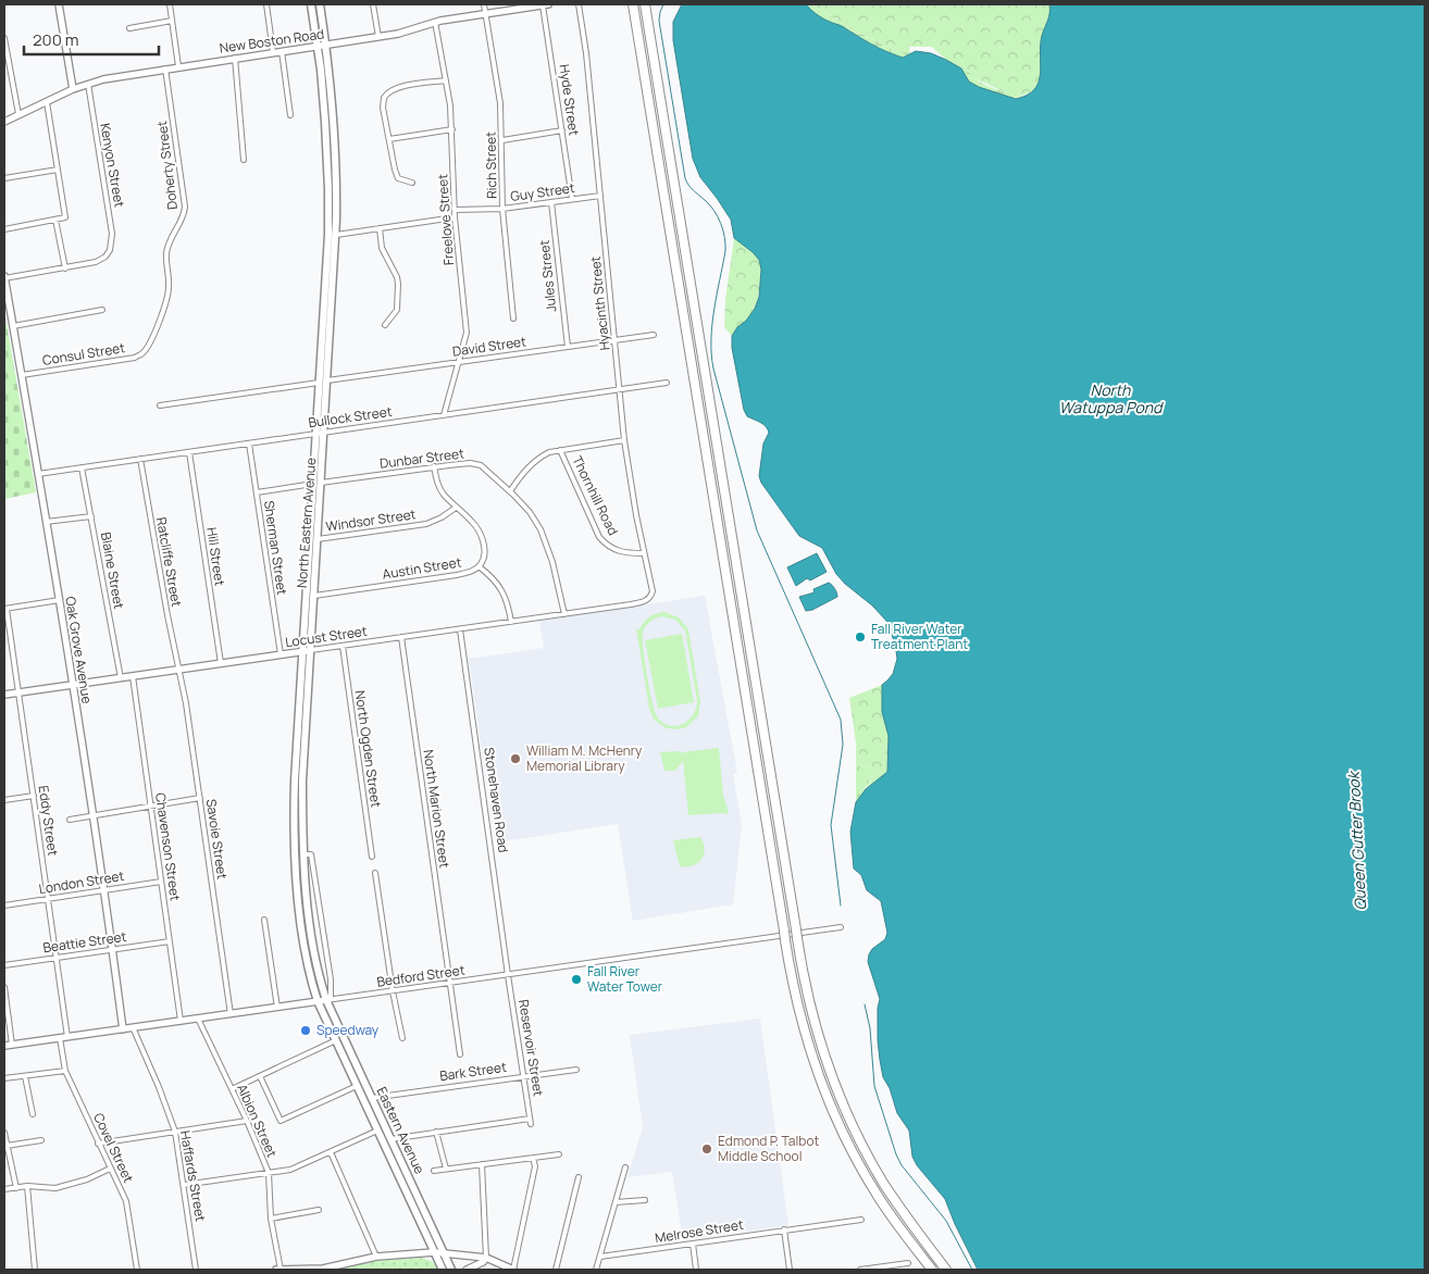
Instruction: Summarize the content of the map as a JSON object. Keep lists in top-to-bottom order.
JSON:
{
  "streets": {
    "main road": ["North Eastern Avenue", "Eastern Avenue"],
    "street": [
      "New Boston Road",
      "Hyde Street",
      "Kenyon Street",
      "Doherty Street",
      "Rich Street",
      "Guy Street",
      "Freelove Street",
      "Jules Street",
      "Hyacinth Street",
      "David Street",
      "Consul Street",
      "Bullock Street",
      "Dunbar Street",
      "Thornhill Road",
      "Windsor Street",
      "Sherman Street",
      "Hill Street",
      "Ratcliffe Street",
      "Austin Street",
      "Blaine Street",
      "Locust Street",
      "Oak Grove Avenue",
      "North Ogden Street",
      "Stonehaven Road",
      "North Marion Street",
      "Eddy Street",
      "Savoie Street",
      "Chavenson Street",
      "London Street",
      "Beattie Street",
      "Bedford Street",
      "Reservoir Street",
      "Bark Street",
      "Albion Street",
      "Covel Street",
      "Haffards Street",
      "Melrose Street"
    ]
  },
  "crossings": [
    ["New Boston Road", "Hyde Street"],
    ["New Boston Road", "Kenyon Street"],
    ["New Boston Road", "Doherty Street"],
    ["New Boston Road", "Rich Street"],
    ["New Boston Road", "Freelove Street"],
    ["New Boston Road", "North Eastern Avenue"],
    ["Hyde Street", "Guy Street"],
    ["Doherty Street", "Consul Street"],
    ["Rich Street", "Guy Street"],
    ["Guy Street", "Freelove Street"],
    ["Guy Street", "Jules Street"],
    ["Guy Street", "Hyacinth Street"],
    ["Freelove Street", "David Street"],
    ["Freelove Street", "Bullock Street"],
    ["Jules Street", "David Street"],
    ["Hyacinth Street", "David Street"],
    ["Hyacinth Street", "Bullock Street"],
    ["Hyacinth Street", "Thornhill Road"],
    ["Hyacinth Street", "Locust Street"],
    ["David Street", "North Eastern Avenue"],
    ["Consul Street", "Oak Grove Avenue"],
    ["Bullock Street", "North Eastern Avenue"],
    ["Bullock Street", "Sherman Street"],
    ["Bullock Street", "Hill Street"],
    ["Bullock Street", "Ratcliffe Street"],
    ["Bullock Street", "Blaine Street"],
    ["Bullock Street", "Oak Grove Avenue"],
    ["Dunbar Street", "North Eastern Avenue"],
    ["Dunbar Street", "Austin Street"],
    ["Dunbar Street", "Locust Street"],
    ["Windsor Street", "North Eastern Avenue"],
    ["Windsor Street", "Austin Street"],
    ["North Eastern Avenue", "Austin Street"],
    ["North Eastern Avenue", "Locust Street"],
    ["North Eastern Avenue", "Bedford Street"],
    ["North Eastern Avenue", "Eastern Avenue"],
    ["Sherman Street", "Locust Street"],
    ["Hill Street", "Locust Street"],
    ["Ratcliffe Street", "Locust Street"],
    ["Ratcliffe Street", "Savoie Street"],
    ["Blaine Street", "Locust Street"],
    ["Locust Street", "Oak Grove Avenue"],
    ["Locust Street", "North Ogden Street"],
    ["Locust Street", "Stonehaven Road"],
    ["Locust Street", "North Marion Street"],
    ["Locust Street", "Eddy Street"],
    ["Locust Street", "Savoie Street"],
    ["Locust Street", "Chavenson Street"],
    ["Oak Grove Avenue", "London Street"],
    ["Oak Grove Avenue", "Beattie Street"],
    ["Oak Grove Avenue", "Bedford Street"],
    ["Stonehaven Road", "Bedford Street"],
    ["Stonehaven Road", "Reservoir Street"],
    ["North Marion Street", "Bedford Street"],
    ["Eddy Street", "London Street"],
    ["Eddy Street", "Beattie Street"],
    ["Eddy Street", "Bedford Street"],
    ["Savoie Street", "Bedford Street"],
    ["Chavenson Street", "London Street"],
    ["Chavenson Street", "Beattie Street"],
    ["Chavenson Street", "Bedford Street"],
    ["Bedford Street", "Reservoir Street"],
    ["Bedford Street", "Albion Street"],
    ["Bedford Street", "Eastern Avenue"],
    ["Bedford Street", "Covel Street"],
    ["Bedford Street", "Haffards Street"],
    ["Reservoir Street", "Bark Street"],
    ["Bark Street", "Eastern Avenue"]
  ],
  "water": ["North Watuppa Pond", "Queen Gutter Brook"],
  "places": [
    "Fall River Water Treatment Plant",
    "William M. McHenry Memorial Library",
    "Fall River Water Tower",
    "Speedway",
    "Edmond P. Talbot Middle School"
  ],
  "scale_bar": "200 m"
}
